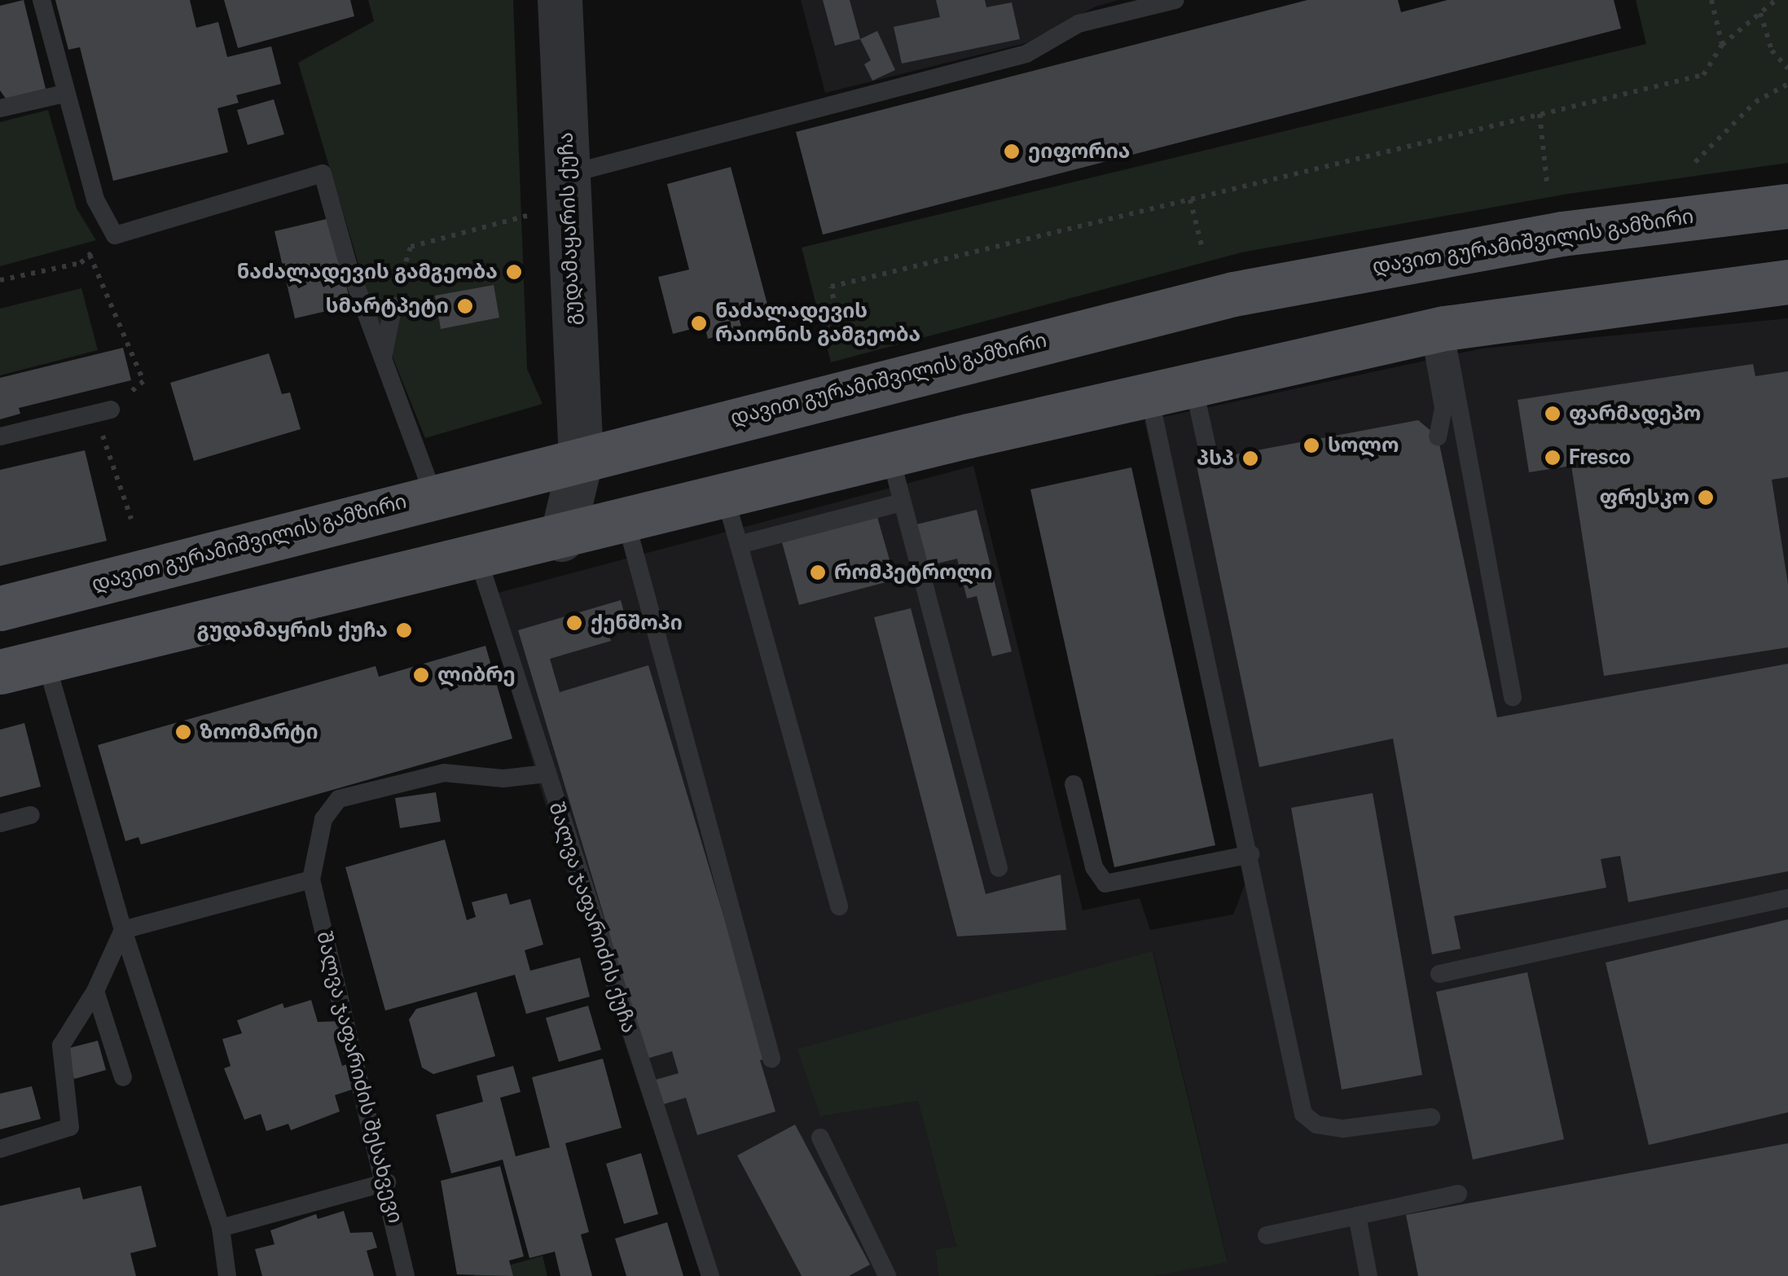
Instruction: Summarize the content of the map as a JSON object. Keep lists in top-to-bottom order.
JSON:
{
  "streets": {
    "main road": ["დავით გურამიშვილის გამზირი"],
    "street": ["გუდამაყარის ქუჩა"],
    "lane": ["შალვა ჯაფარიძის ქუჩა", "შალვა ჯაფარიძის შესახვევი"]
  },
  "crossings": [
    ["გუდამაყარის ქუჩა", "დავით გურამიშვილის გამზირი"]
  ],
  "places": [
    "ეიფორია",
    "ნაძალადევის გამგეობა",
    "სმარტპეტი",
    "ნაძალადევის რაიონის გამგეობა",
    "ფარმადეპო",
    "სოლო",
    "Fresco",
    "პსპ",
    "ფრესკო",
    "რომპეტროლი",
    "ქენშოპი",
    "გუდამაყრის ქუჩა",
    "ლიბრე",
    "ზოომარტი"
  ]
}
